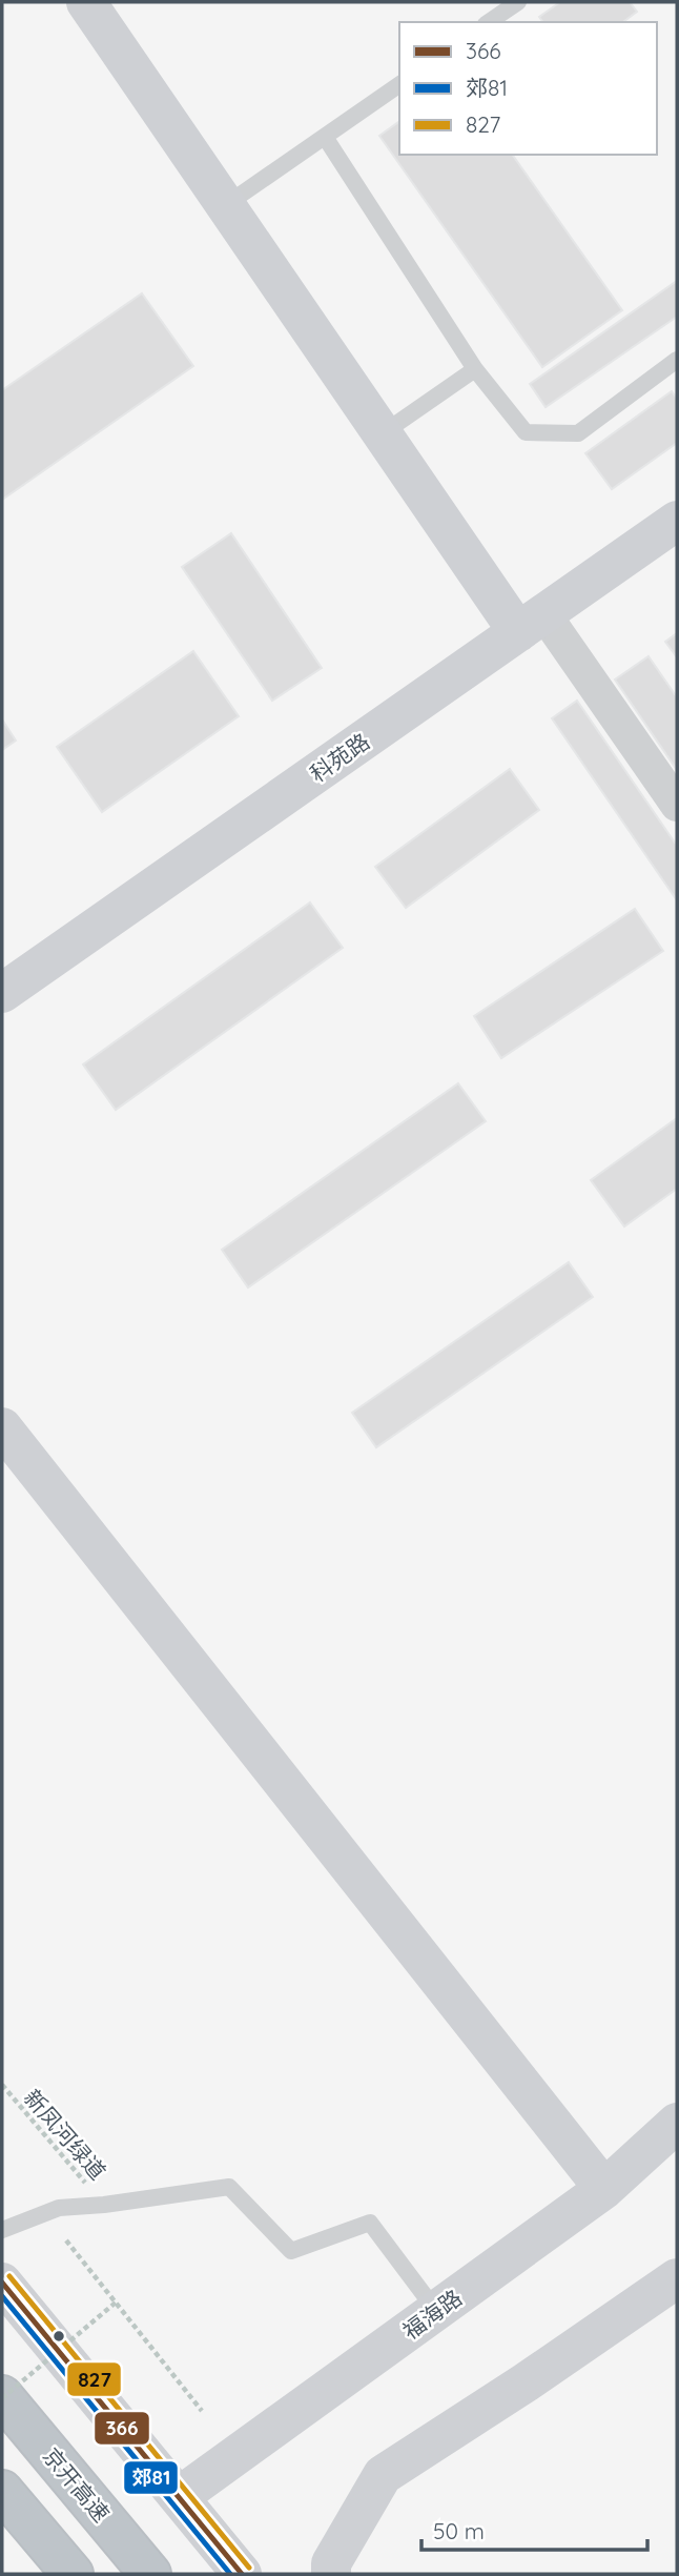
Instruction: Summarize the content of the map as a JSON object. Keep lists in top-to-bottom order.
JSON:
{
  "streets": {
    "highway": ["京开高速"],
    "street": ["科苑路", "福海路"],
    "path": ["新凤河绿道"]
  },
  "lines": ["transit line 827", "transit line 366", "transit line 郊81"],
  "legend": ["366", "郊81", "827"],
  "scale_bar": "50 m"
}
